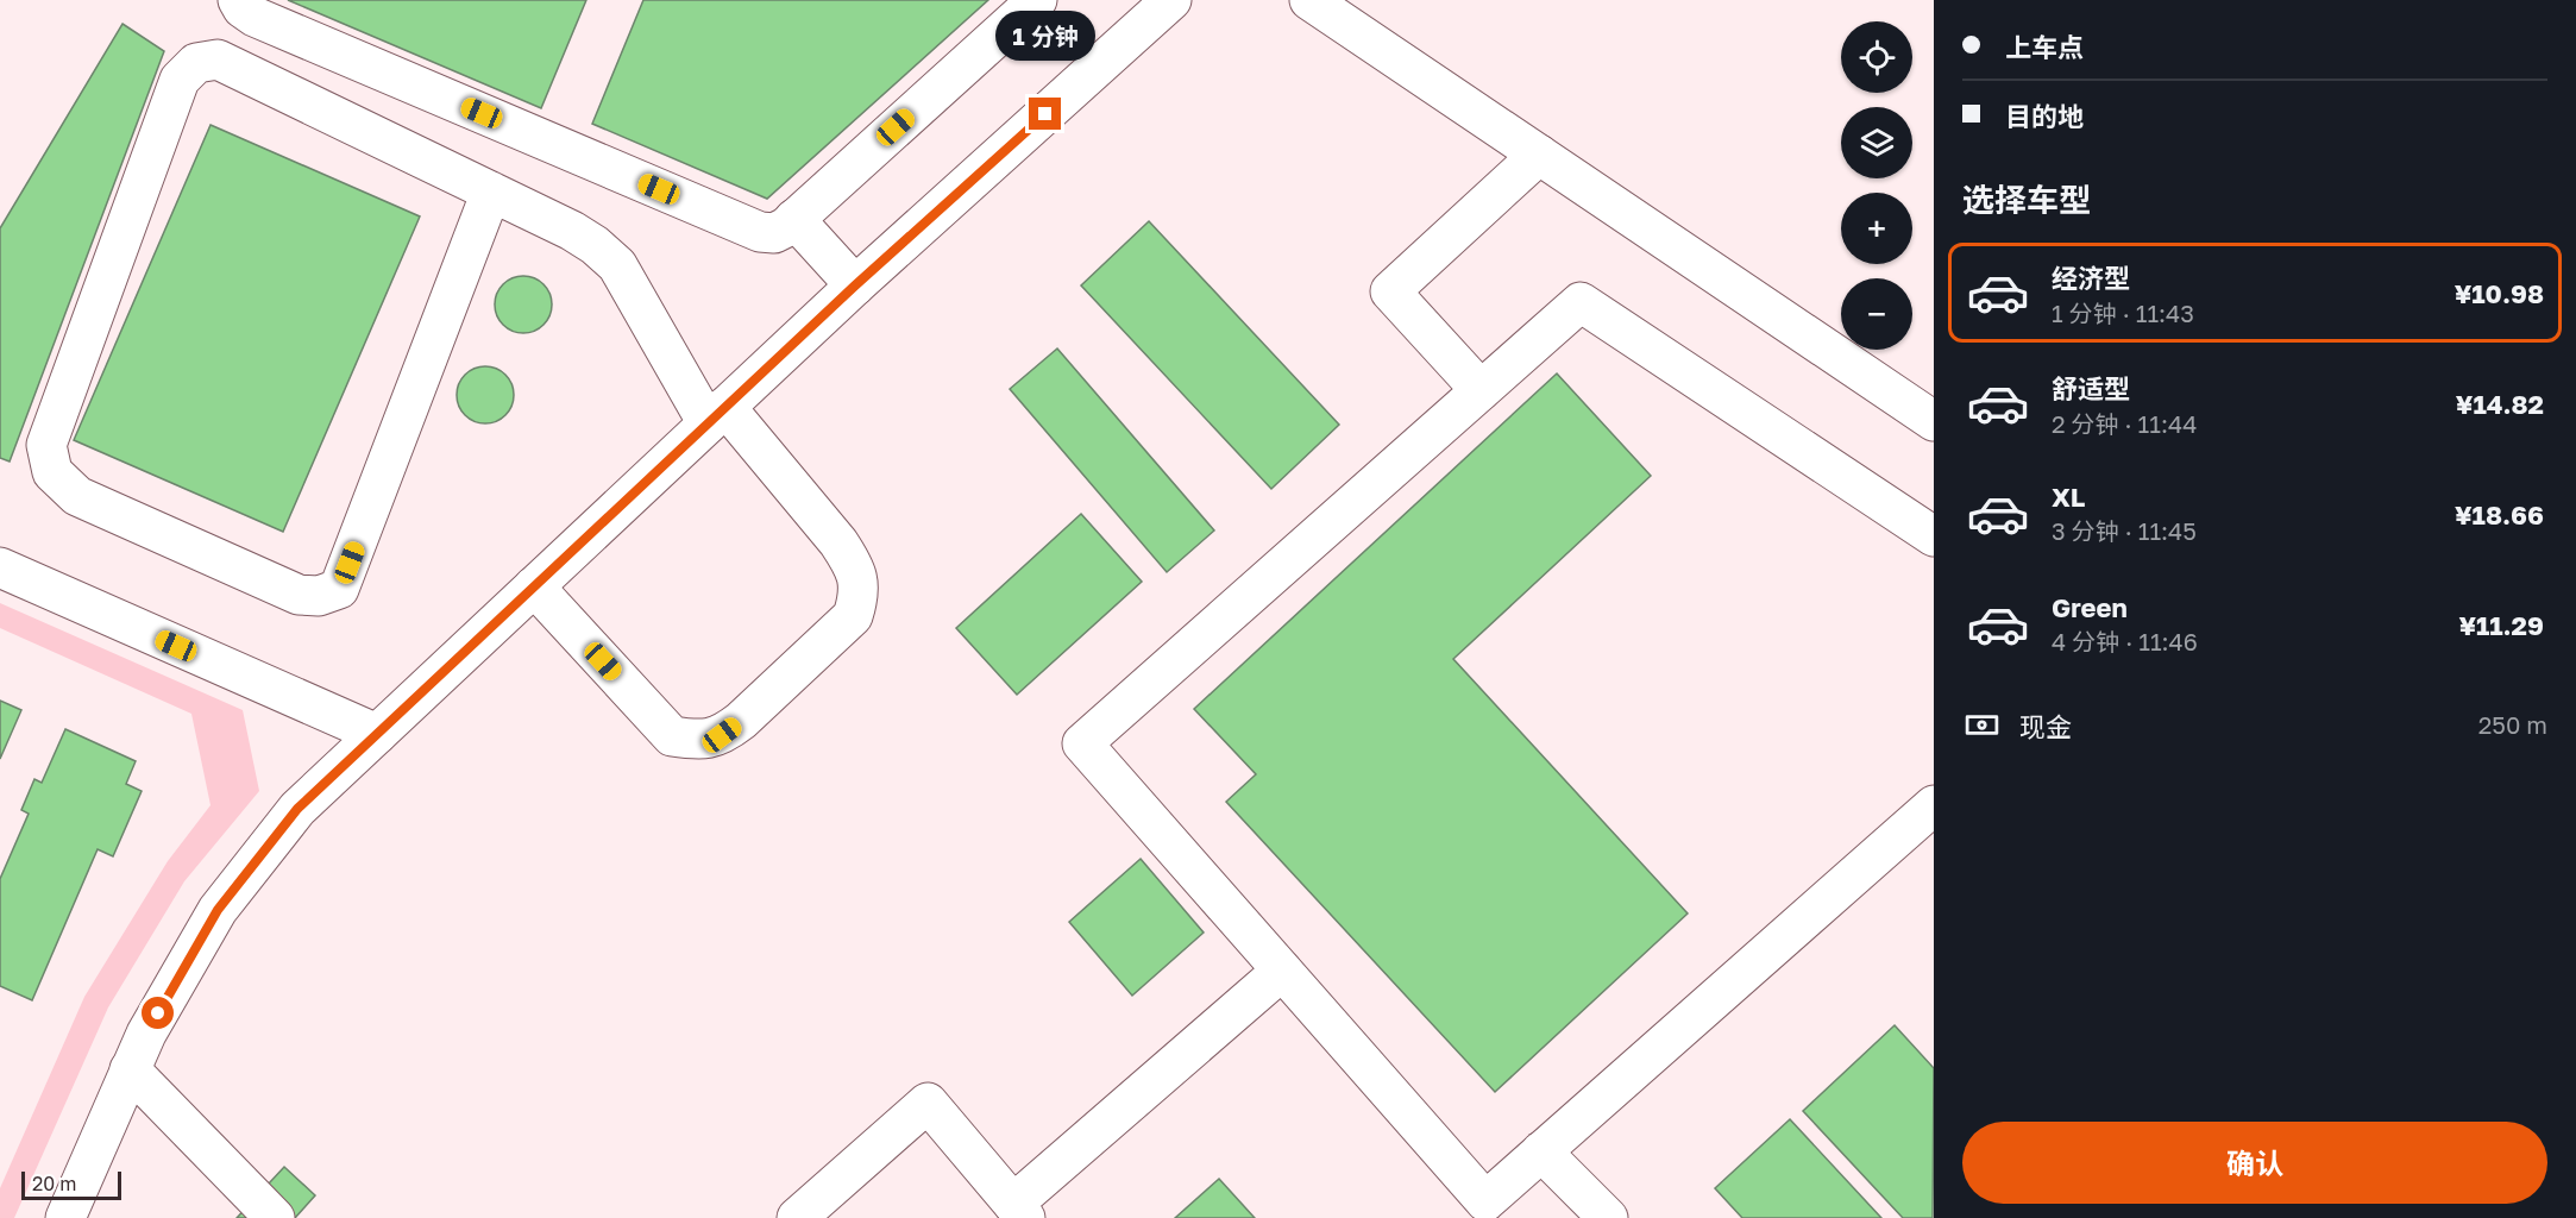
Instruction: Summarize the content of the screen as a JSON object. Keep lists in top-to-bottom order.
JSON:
{
  "scale_bar": "20 m",
  "page": {
    "banner": ["上车点", "目的地"],
    "bubble": "1 分钟",
    "map_buttons": ["+", "−"],
    "heading": "选择车型",
    "list": [
      {
        "name": "经济型",
        "note": "1 分钟 · 11:43",
        "value": "¥10.98"
      },
      {
        "name": "舒适型",
        "note": "2 分钟 · 11:44",
        "value": "¥14.82"
      },
      {
        "name": "XL",
        "note": "3 分钟 · 11:45",
        "value": "¥18.66"
      },
      {
        "name": "Green",
        "note": "4 分钟 · 11:46",
        "value": "¥11.29"
      }
    ],
    "pay": ["现金", "250 m"],
    "buttons": "确认",
    "scale": "20 m"
  }
}
